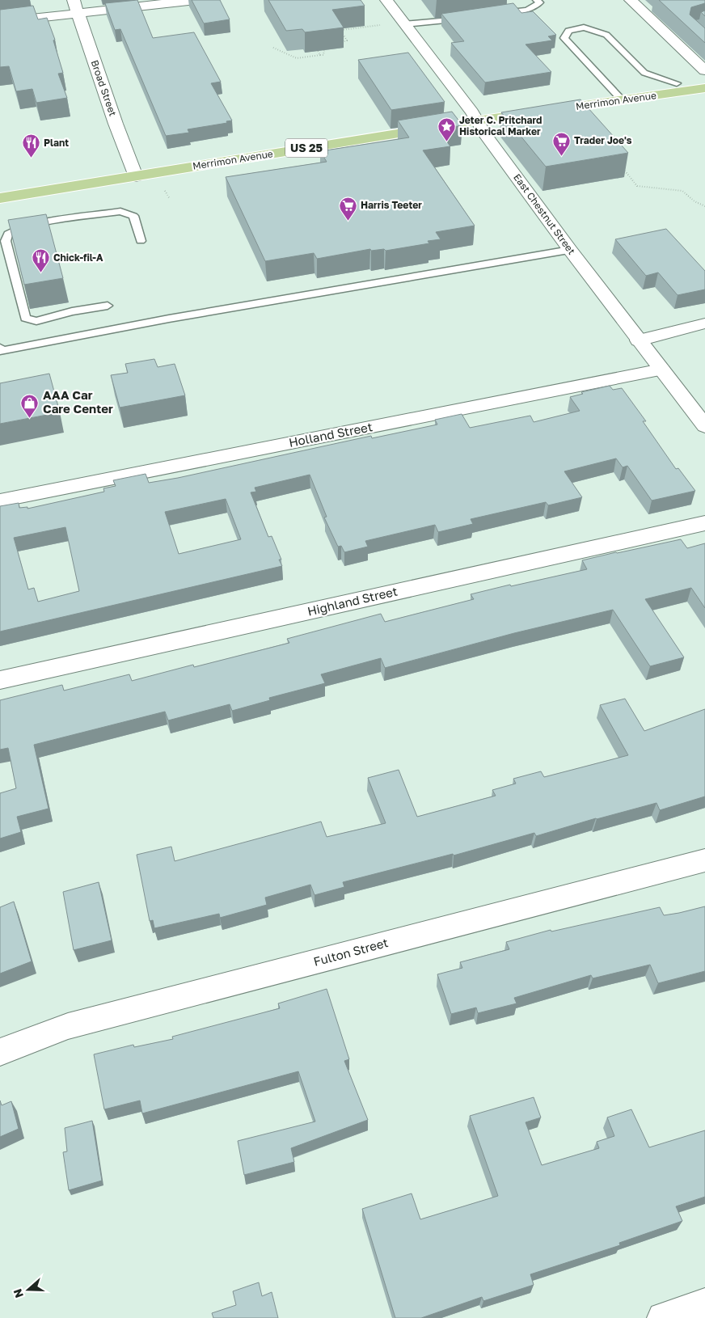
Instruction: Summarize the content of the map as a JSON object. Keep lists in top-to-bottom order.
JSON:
{
  "streets": {
    "main road": ["Merrimon Avenue", "US 25"],
    "street": [
      "Broad Street",
      "East Chestnut Street",
      "Holland Street",
      "Highland Street",
      "Fulton Street"
    ]
  },
  "crossings": [
    ["Broad Street", "Merrimon Avenue"],
    ["Merrimon Avenue", "East Chestnut Street"],
    ["East Chestnut Street", "Holland Street"]
  ],
  "places": {
    "place": ["Jeter C. Pritchard Historical Marker"],
    "supermarket": ["Trader Joe's", "Harris Teeter"],
    "restaurant": ["Plant", "Chick-fil-A"],
    "shop": ["AAA Car Care Center"]
  },
  "north": "left"
}
